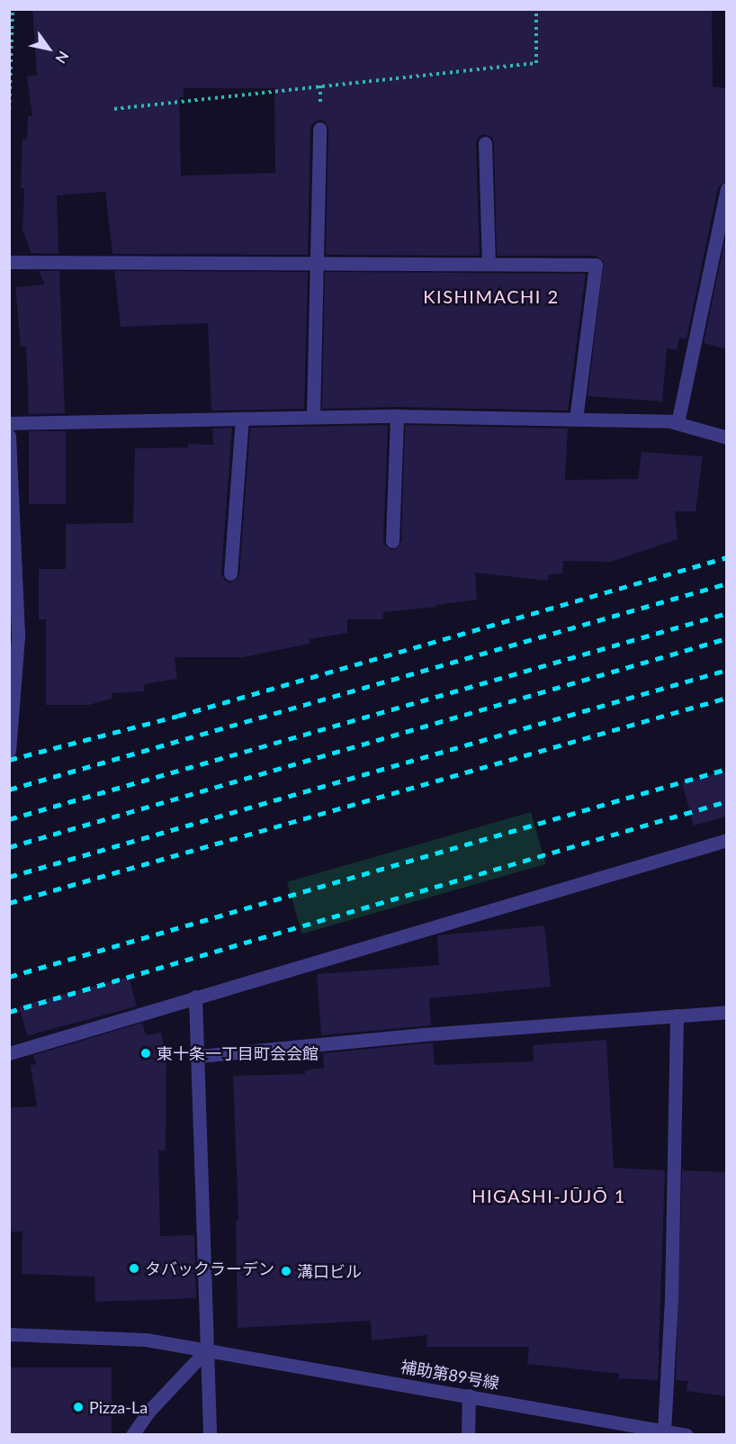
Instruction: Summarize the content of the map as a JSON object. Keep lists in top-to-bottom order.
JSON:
{
  "streets": {
    "street": ["補助第89号線"]
  },
  "districts": ["KISHIMACHI 2", "HIGASHI-JŪJŌ 1"],
  "places": [
    "東十条一丁目町会会館",
    "タバックラーデン",
    "溝口ビル",
    "Pizza-La"
  ],
  "north": "bottom right"
}
